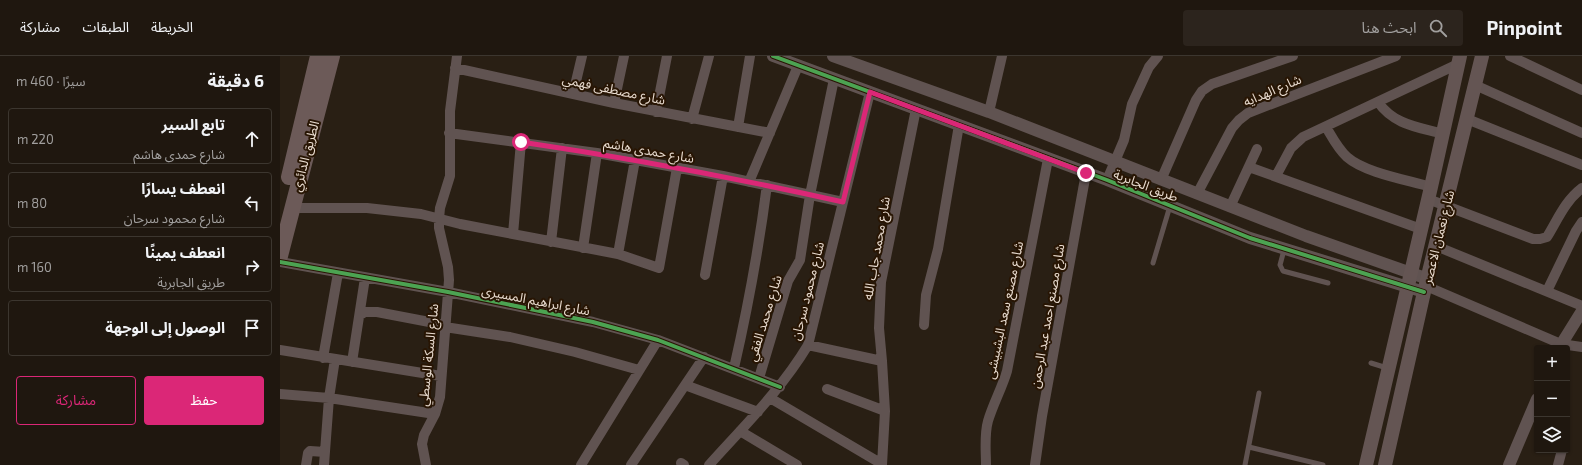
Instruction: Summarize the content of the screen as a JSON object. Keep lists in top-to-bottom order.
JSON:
{
  "streets": {
    "highway": ["الطريق الدائري"],
    "main road": ["شارع نعمان الاعصر"],
    "street": [
      "شارع مصطفى فهمي",
      "شارع الهدايه",
      "شارع حمدى هاشم",
      "طريق الجابرية",
      "شارع محمد جاب الله",
      "شارع محمود سرحان",
      "شارع ابراهيم المسيرى",
      "شارع مصنع سعد البشبيشى",
      "شارع مصنع احمد عبد الرحمن",
      "شارع محمد الفقي",
      "شارع السكة الوسطي"
    ]
  },
  "crossings": [
    ["شارع مصطفى فهمي", "شارع السكة الوسطي"],
    ["شارع الهدايه", "طريق الجابرية"],
    ["شارع حمدى هاشم", "شارع محمود سرحان"],
    ["شارع حمدى هاشم", "شارع محمد الفقي"],
    ["شارع حمدى هاشم", "شارع السكة الوسطي"],
    ["طريق الجابرية", "شارع نعمان الاعصر"],
    ["طريق الجابرية", "شارع محمد جاب الله"],
    ["طريق الجابرية", "شارع محمود سرحان"],
    ["طريق الجابرية", "شارع مصنع سعد البشبيشى"],
    ["طريق الجابرية", "شارع مصنع احمد عبد الرحمن"],
    ["طريق الجابرية", "شارع محمد الفقي"],
    ["شارع محمود سرحان", "شارع ابراهيم المسيرى"],
    ["شارع ابراهيم المسيرى", "شارع محمد الفقي"],
    ["شارع ابراهيم المسيرى", "شارع السكة الوسطي"]
  ],
  "page": {
    "header": "Pinpoint",
    "search": "ابحث هنا",
    "nav": ["الخريطة", "الطبقات", "مشاركة"],
    "heading": ["6 دقيقة", "سيرًا · 460 m"],
    "list": [
      ["تابع السير", "شارع حمدى هاشم", "220 m"],
      ["انعطف يسارًا", "شارع محمود سرحان", "80 m"],
      ["انعطف يمينًا", "طريق الجابرية", "160 m"],
      "الوصول إلى الوجهة"
    ],
    "map_buttons": ["+", "−"],
    "buttons": ["حفظ", "مشاركة"]
  }
}
